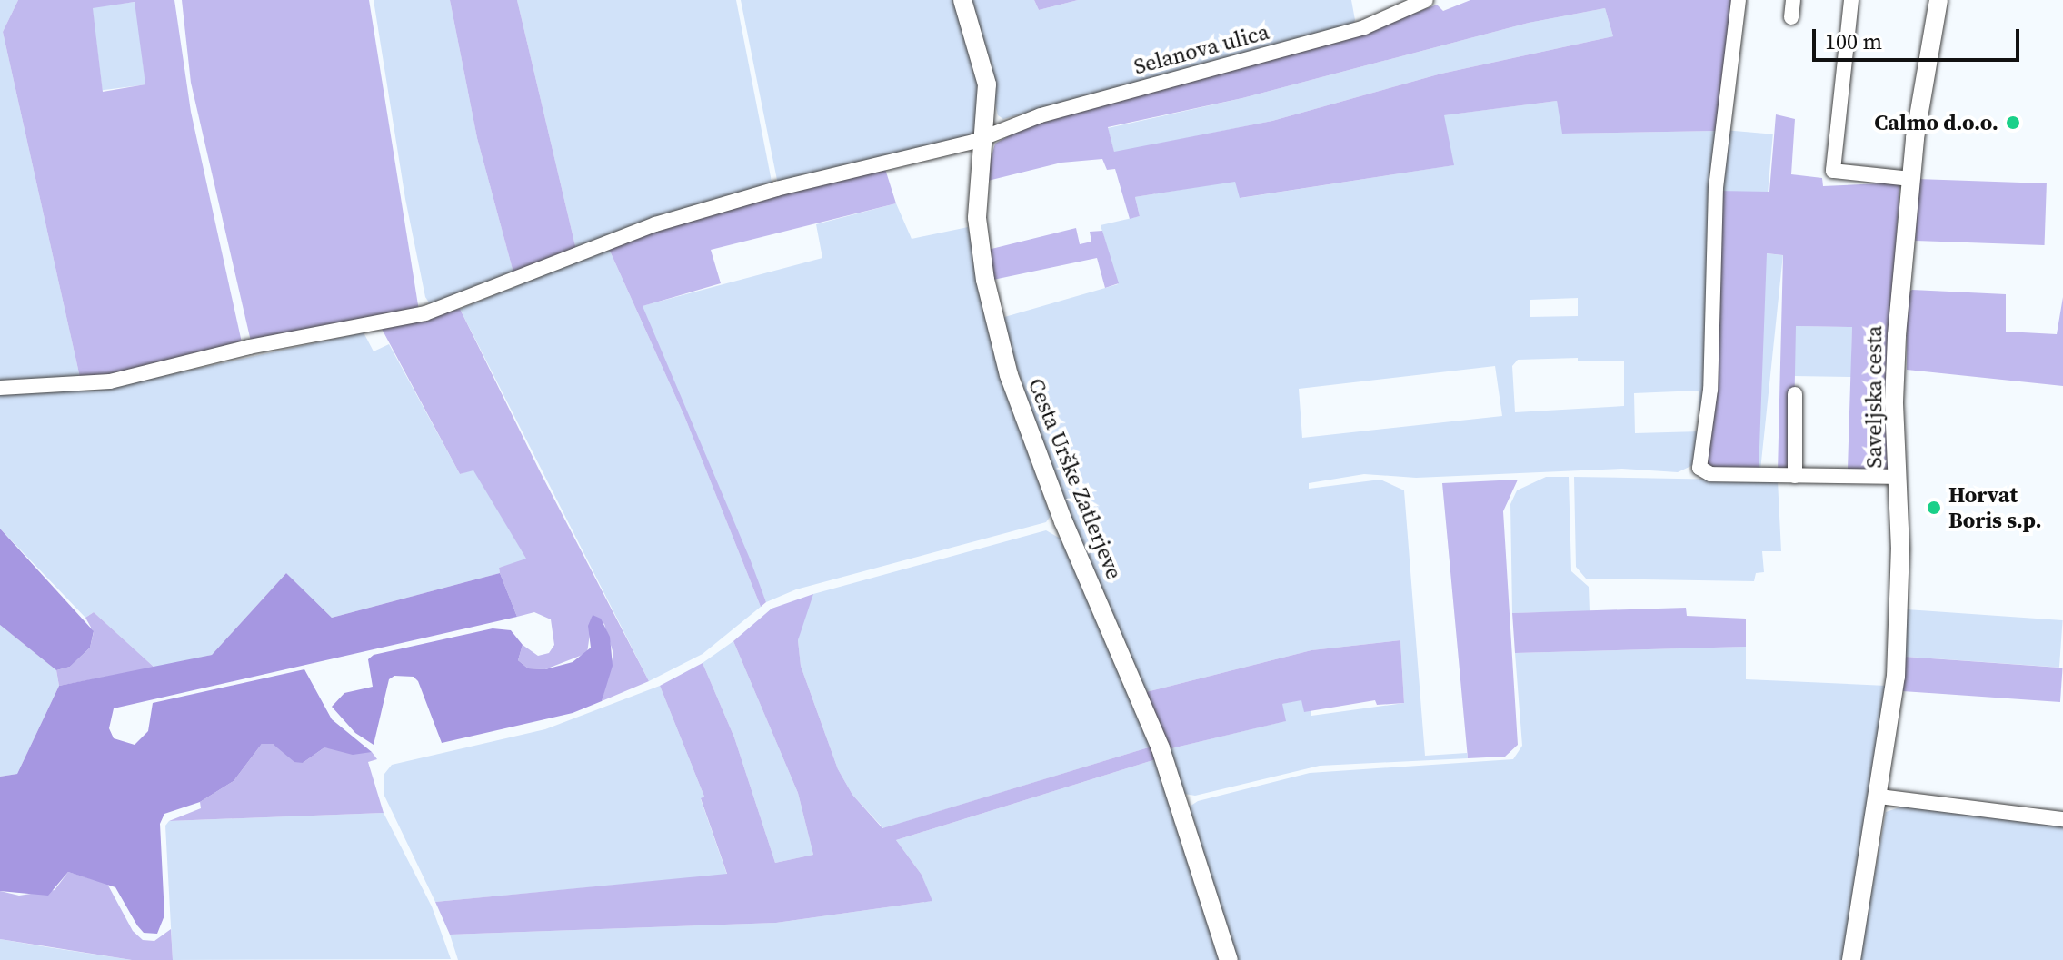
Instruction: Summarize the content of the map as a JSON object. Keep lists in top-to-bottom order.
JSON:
{
  "streets": {
    "street": ["Selanova ulica", "Saveljska cesta", "Cesta Urške Zatlerjeve"]
  },
  "crossings": [
    ["Selanova ulica", "Cesta Urške Zatlerjeve"]
  ],
  "places": ["Calmo d.o.o.", "Horvat Boris s.p."],
  "scale_bar": "100 m"
}
